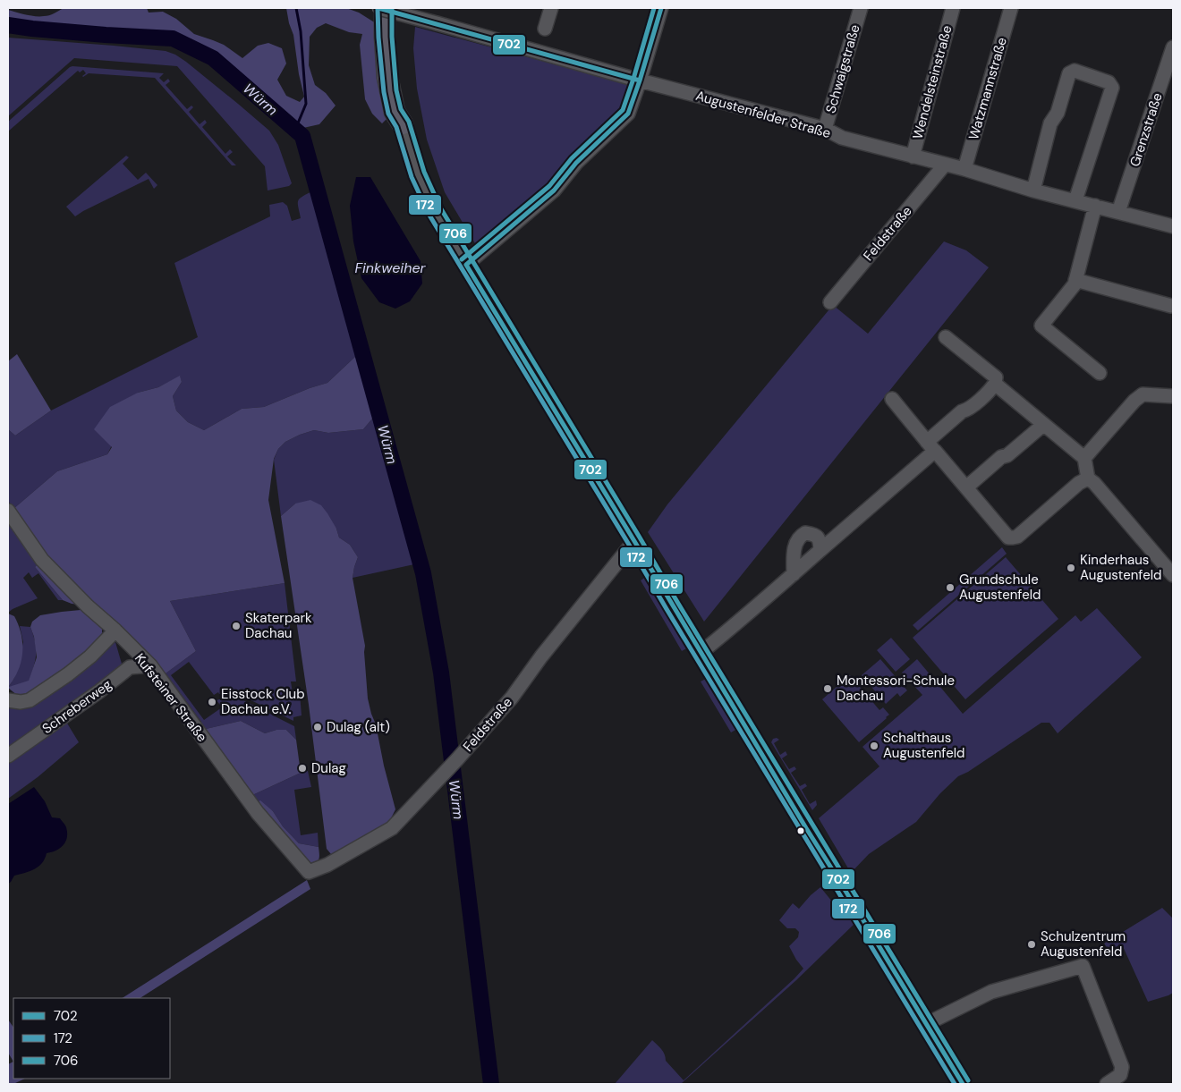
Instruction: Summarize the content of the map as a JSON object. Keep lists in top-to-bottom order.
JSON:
{
  "streets": {
    "street": [
      "Schwaigstraße",
      "Wendelsteinstraße",
      "Watzmannstraße",
      "Augustenfelder Straße",
      "Grenzstraße",
      "Feldstraße",
      "Kufsteiner Straße",
      "Schreberweg"
    ]
  },
  "crossings": [
    ["Schwaigstraße", "Augustenfelder Straße"],
    ["Wendelsteinstraße", "Augustenfelder Straße"],
    ["Watzmannstraße", "Augustenfelder Straße"],
    ["Augustenfelder Straße", "Grenzstraße"],
    ["Augustenfelder Straße", "Feldstraße"],
    ["Feldstraße", "Kufsteiner Straße"],
    ["Kufsteiner Straße", "Schreberweg"]
  ],
  "water": ["Würm", "Finkweiher"],
  "places": [
    "Kinderhaus Augustenfeld",
    "Grundschule Augustenfeld",
    "Skaterpark Dachau",
    "Montessori-Schule Dachau",
    "Eisstock Club Dachau e.V.",
    "Dulag (alt)",
    "Schalthaus Augustenfeld",
    "Dulag",
    "Schulzentrum Augustenfeld"
  ],
  "lines": ["transit line 702", "transit line 172", "transit line 706"],
  "legend": ["702", "172", "706"]
}
